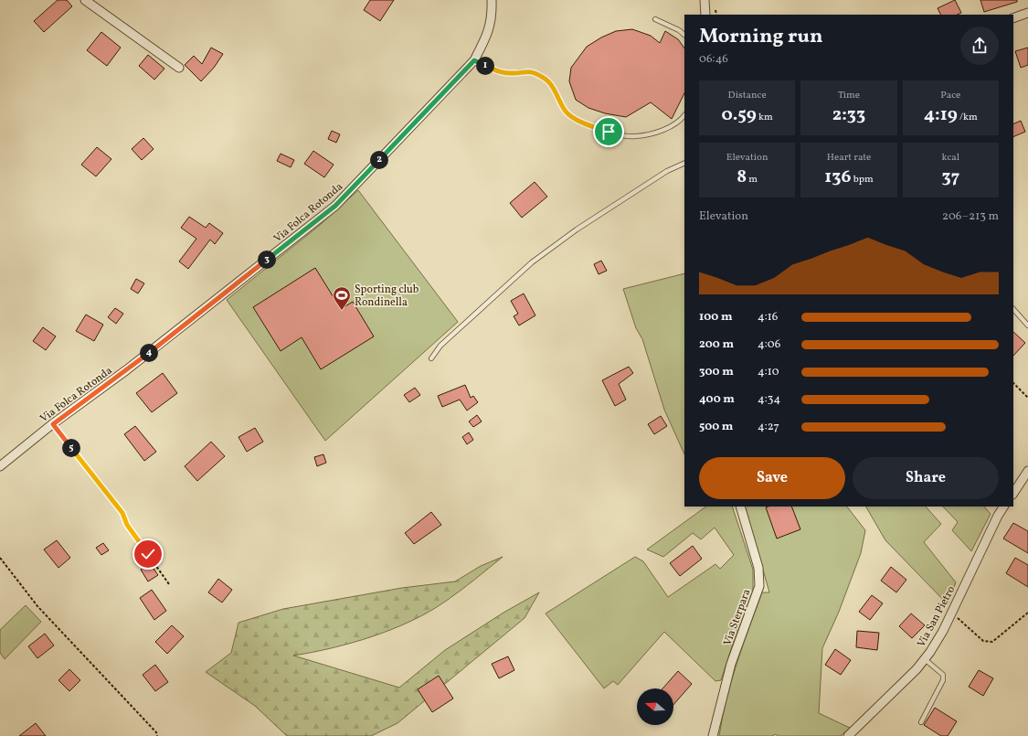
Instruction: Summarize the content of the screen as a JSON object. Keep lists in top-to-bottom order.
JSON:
{
  "streets": {
    "street": ["Via Folca Rotonda", "Via San Pietro", "Via Sterpara"]
  },
  "places": {
    "sports": ["Sporting club Rondinella"]
  },
  "north": "left",
  "page": {
    "heading": ["Morning run", "06:46"],
    "pins": [
      "1",
      "2",
      "3",
      "4",
      "5"
    ],
    "stats": [
      ["Distance", "0.59 km"],
      ["Time", "2:33"],
      ["Pace", "4:19 /km"],
      ["Elevation", "8 m"],
      ["Heart rate", "136 bpm"],
      ["kcal", "37"]
    ],
    "chart": ["Elevation", "206–213 m"],
    "list": [
      {
        "name": "100 m",
        "note": "4:16"
      },
      {
        "name": "200 m",
        "note": "4:06"
      },
      {
        "name": "300 m",
        "note": "4:10"
      },
      {
        "name": "400 m",
        "note": "4:34"
      },
      {
        "name": "500 m",
        "note": "4:27"
      }
    ],
    "buttons": ["Save", "Share"]
  }
}
